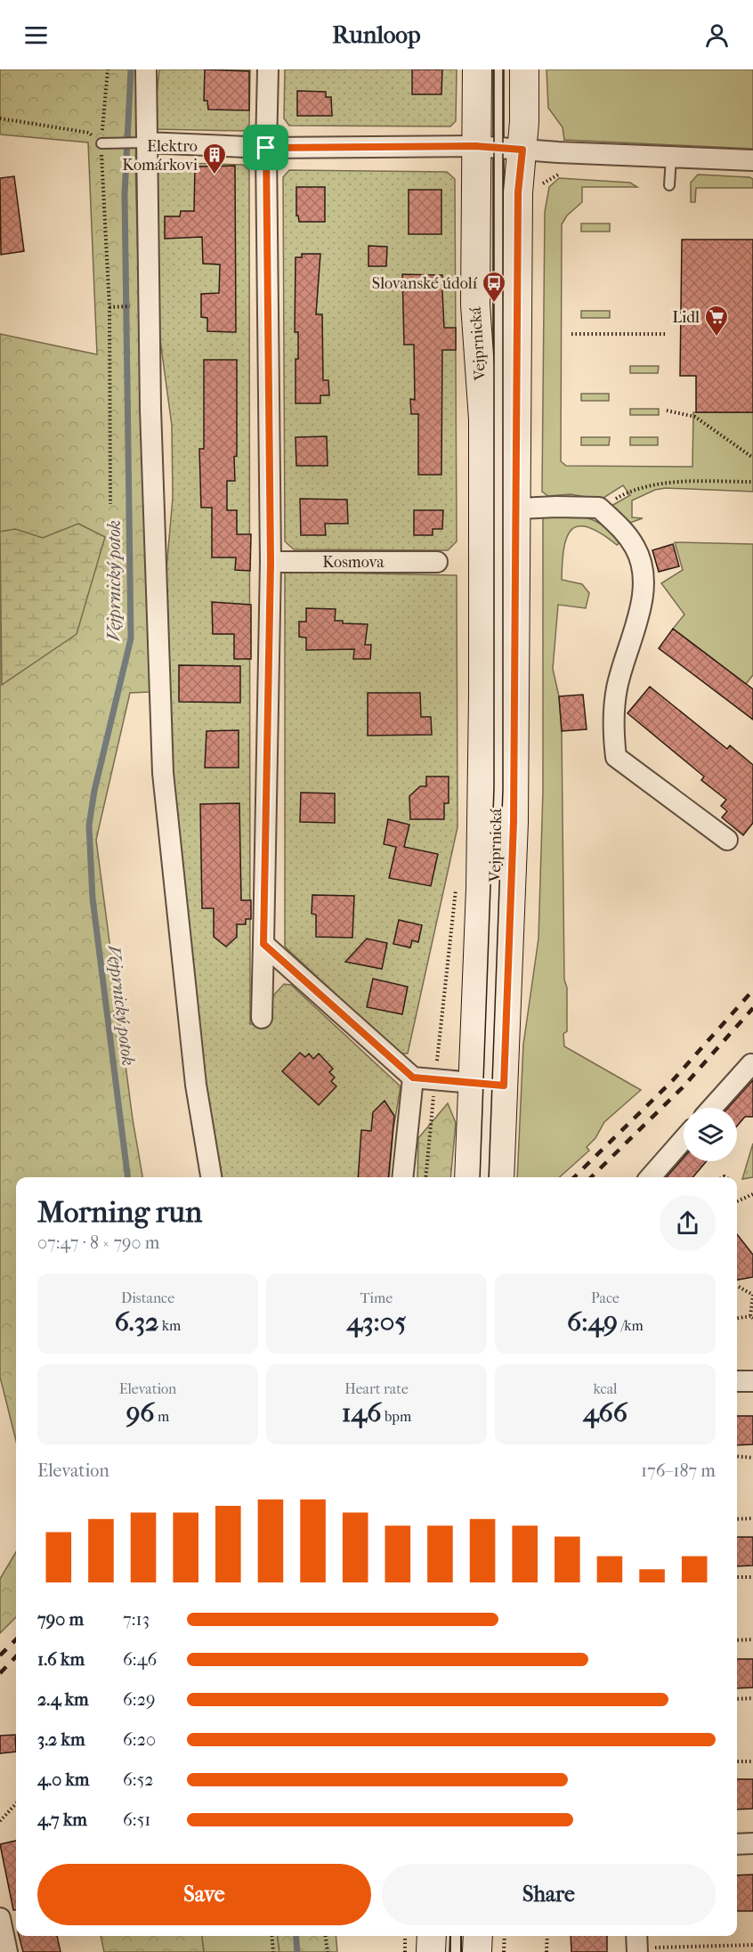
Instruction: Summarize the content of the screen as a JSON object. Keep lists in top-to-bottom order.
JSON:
{
  "streets": {
    "main road": ["Vejprnická"],
    "street": ["Kosmova"]
  },
  "water": ["Vejprnický potok"],
  "places": {
    "building": ["Elektro Komárkovi"],
    "bus stop": ["Slovanské údolí"],
    "supermarket": ["Lidl"]
  },
  "page": {
    "header": "Runloop",
    "heading": ["Morning run", "07:47 · 8 × 790 m"],
    "stats": [
      ["Distance", "6.32 km"],
      ["Time", "43:05"],
      ["Pace", "6:49 /km"],
      ["Elevation", "96 m"],
      ["Heart rate", "146 bpm"],
      ["kcal", "466"]
    ],
    "chart": ["Elevation", "176–187 m"],
    "list": [
      {
        "name": "790 m",
        "note": "7:13"
      },
      {
        "name": "1.6 km",
        "note": "6:46"
      },
      {
        "name": "2.4 km",
        "note": "6:29"
      },
      {
        "name": "3.2 km",
        "note": "6:20"
      },
      {
        "name": "4.0 km",
        "note": "6:52"
      },
      {
        "name": "4.7 km",
        "note": "6:51"
      }
    ],
    "buttons": ["Save", "Share"]
  }
}
